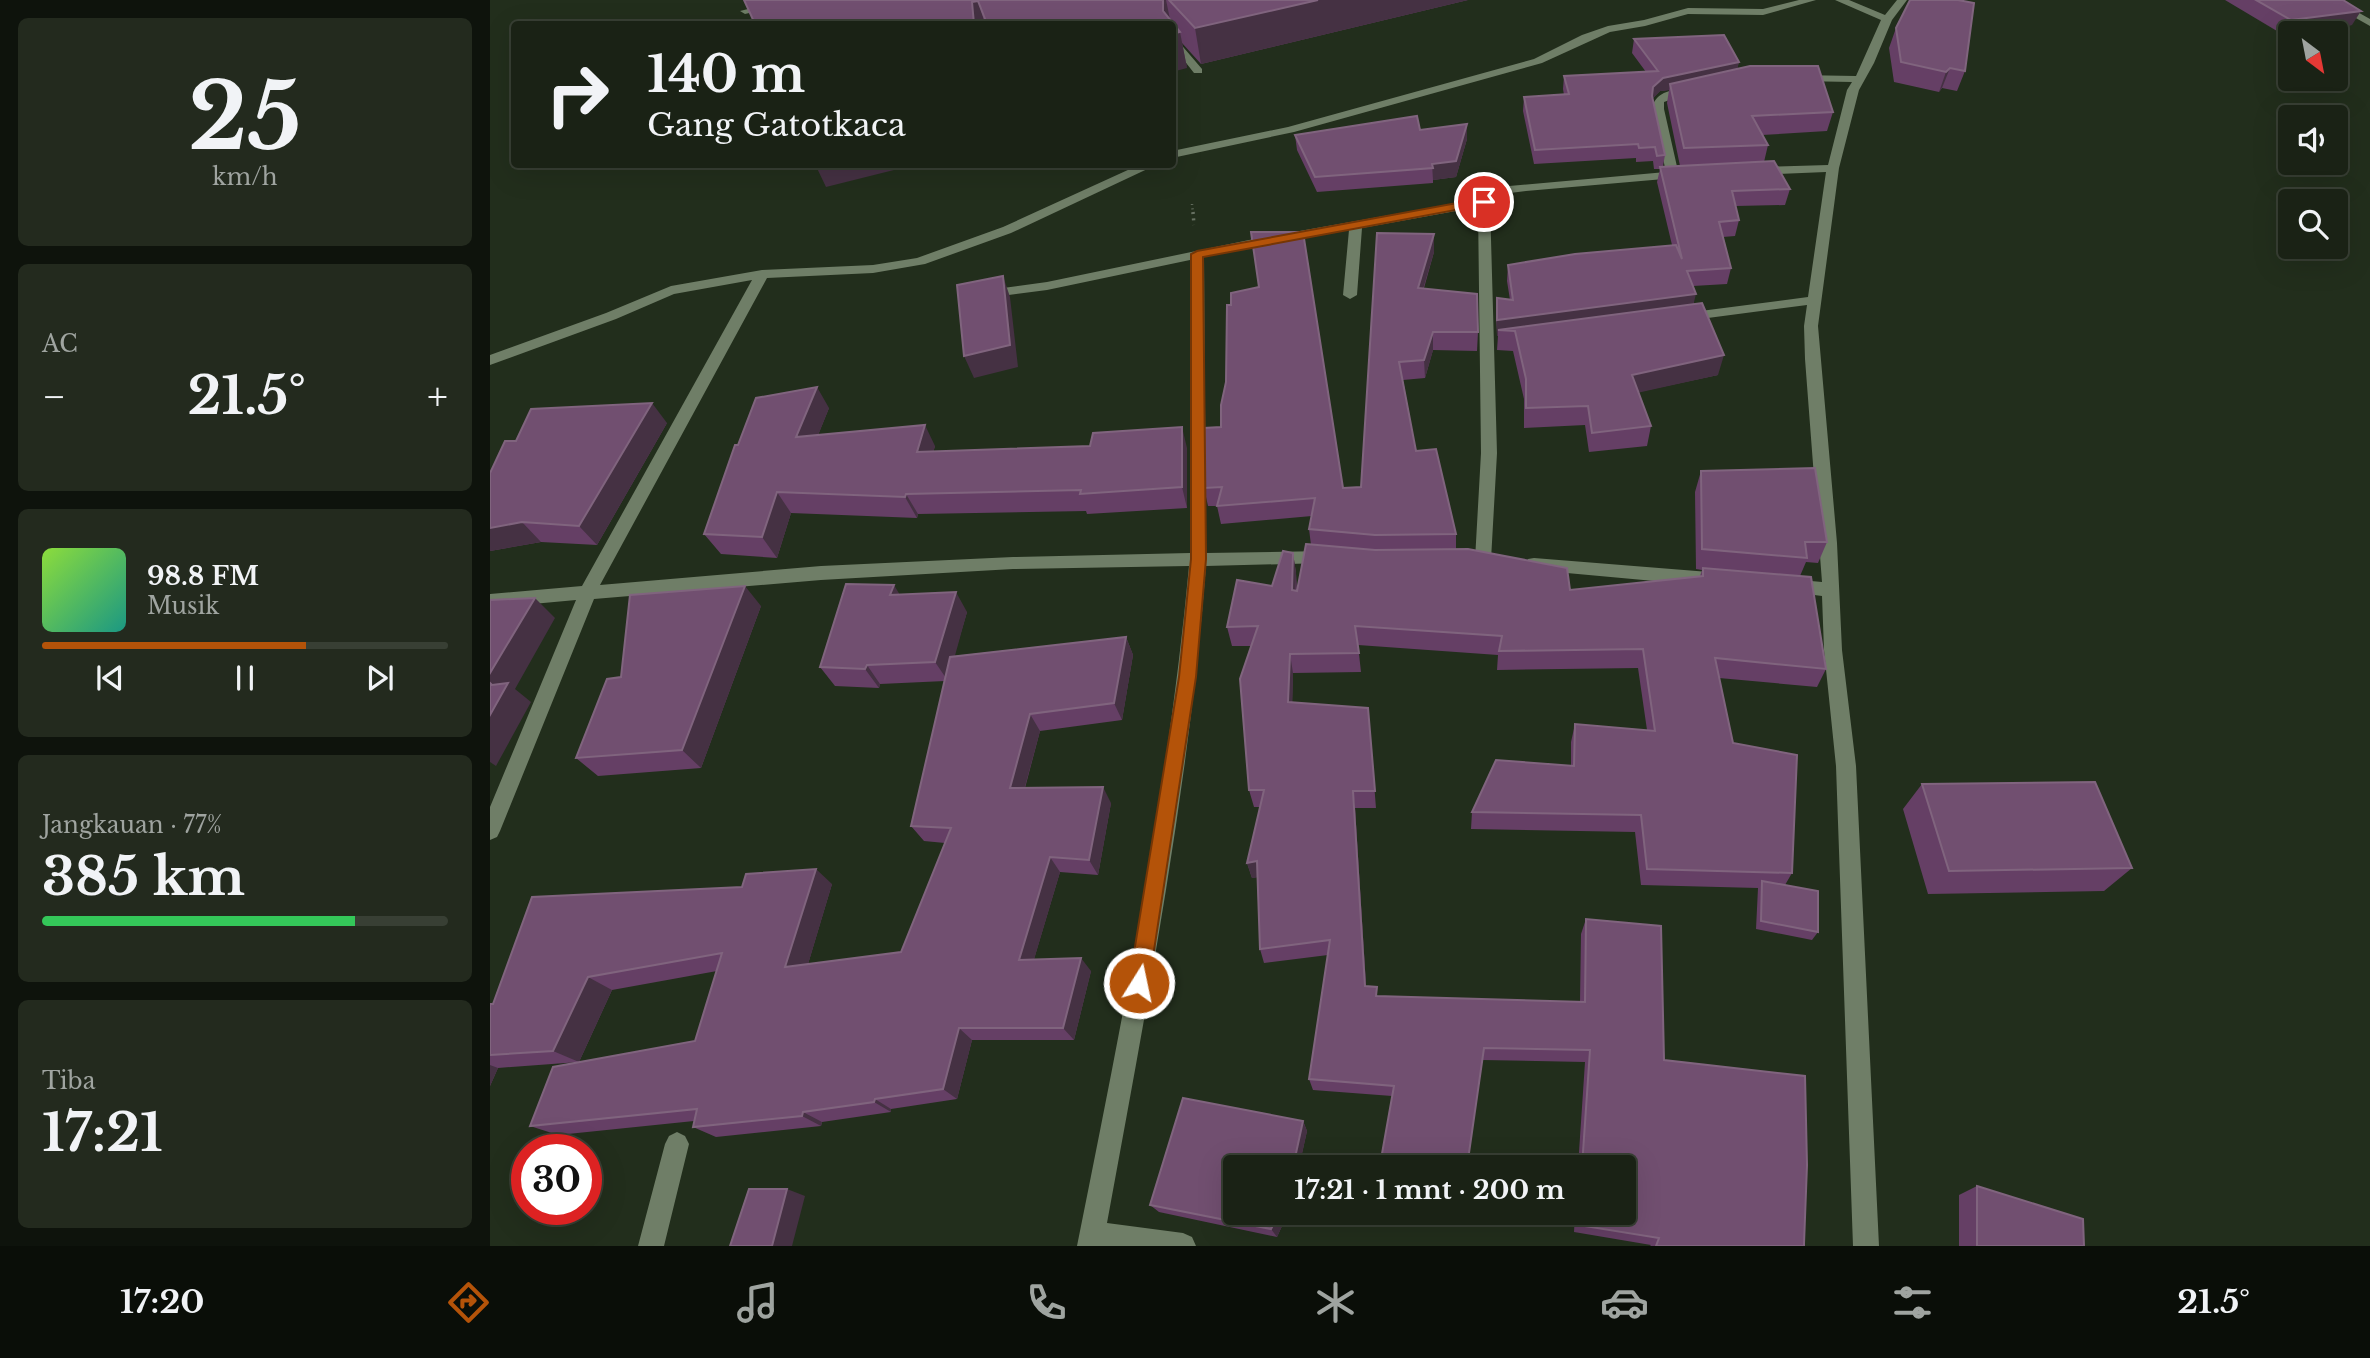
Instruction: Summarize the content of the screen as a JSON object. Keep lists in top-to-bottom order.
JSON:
{
  "north": "bottom right",
  "page": {
    "tile": [
      ["25", "km/h"],
      "AC",
      ["Jangkauan · 77%", "385 km"],
      ["Tiba", "17:21"]
    ],
    "turn": ["140 m", "Gang Gatotkaca"],
    "heat": ["−", "21.5°", "+"],
    "song": ["98.8 FM", "Musik"],
    "limit": "30",
    "trip": "17:21 · 1 mnt · 200 m",
    "tabs": ["17:20", "21.5°"]
  }
}
